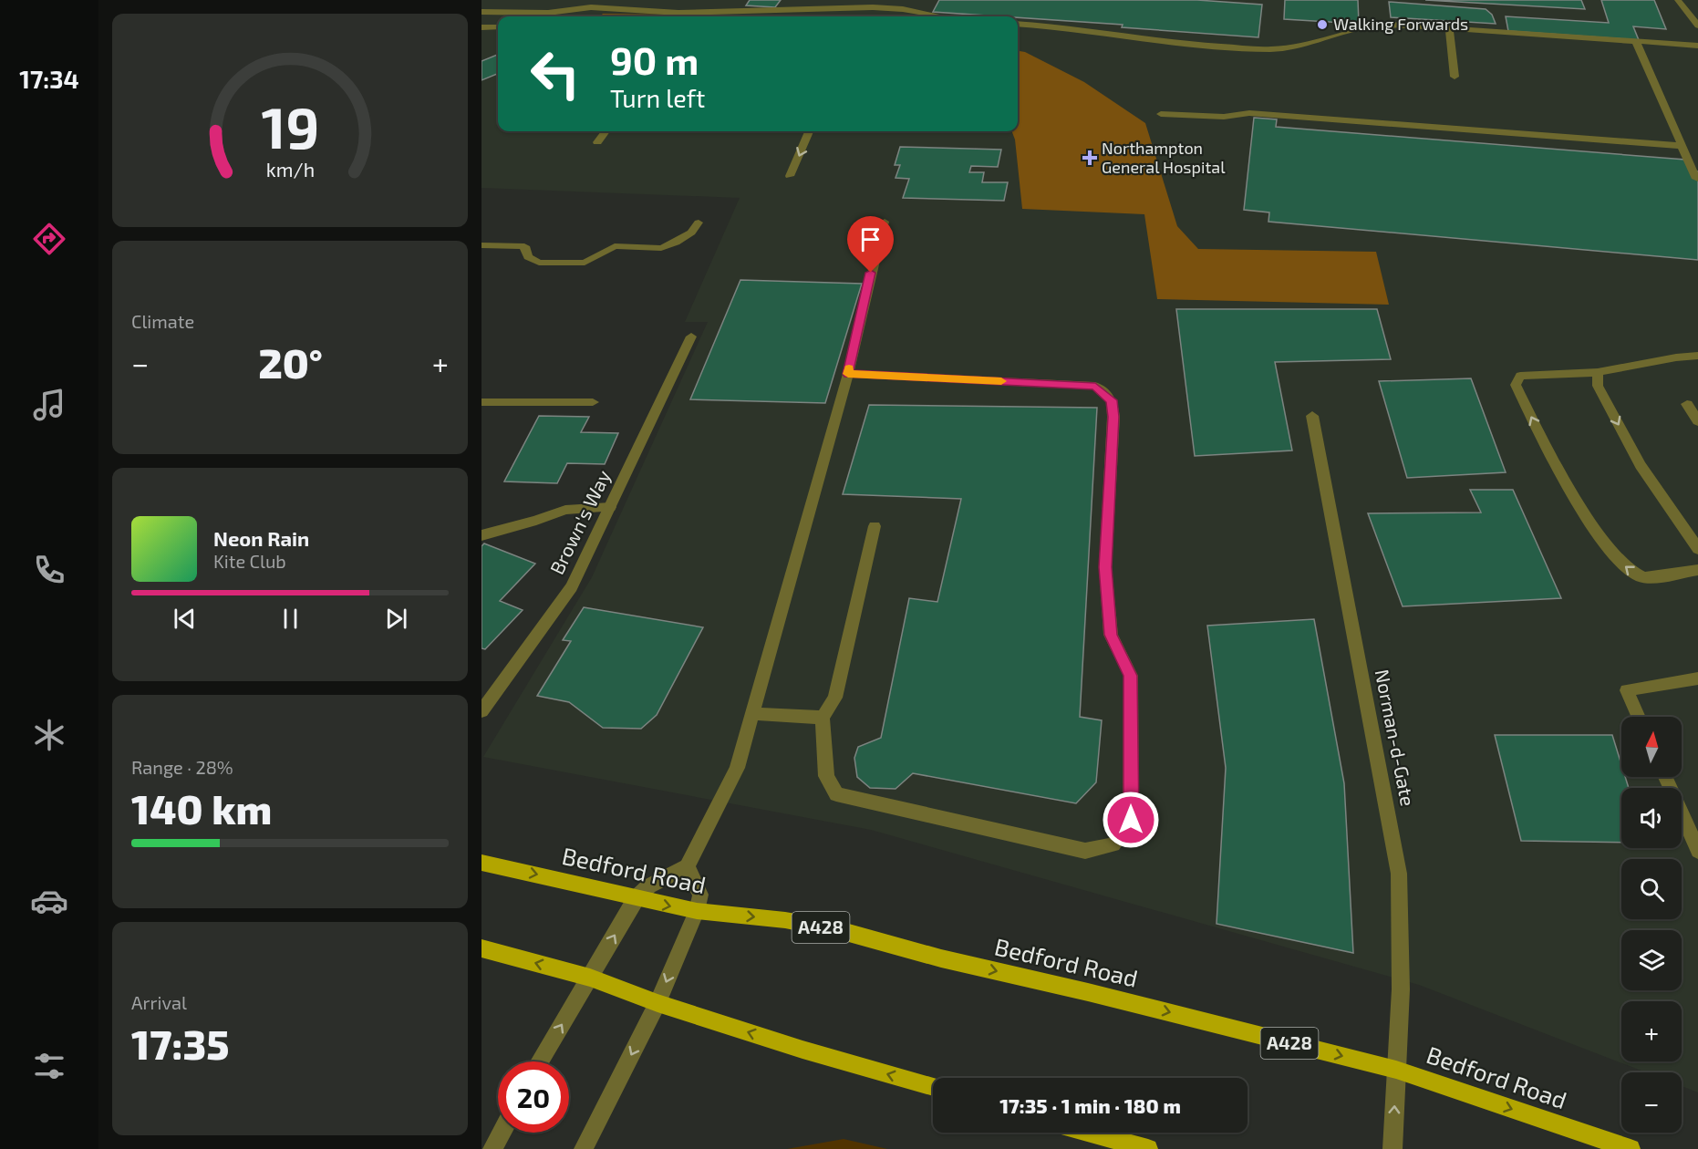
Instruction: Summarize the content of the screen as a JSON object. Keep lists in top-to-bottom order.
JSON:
{
  "streets": {
    "main road": ["Bedford Road", "A428"],
    "street": ["Brown's Way", "Norman-d-Gate"]
  },
  "crossings": [
    ["Norman-d-Gate", "Bedford Road"]
  ],
  "one_way": ["Bedford Road"],
  "places": {
    "other": ["Walking Forwards"],
    "health": ["Northampton General Hospital"]
  },
  "north": "top",
  "page": {
    "tabs": "17:34",
    "turn": ["90 m", "Turn left"],
    "tile": [
      "Climate",
      ["Range · 28%", "140 km"],
      ["Arrival", "17:35"]
    ],
    "heat": ["−", "20°", "+"],
    "song": ["Neon Rain", "Kite Club"],
    "map_buttons": ["+", "−"],
    "limit": "20",
    "trip": "17:35 · 1 min · 180 m",
    "gauge": ["19", "km/h"]
  }
}
